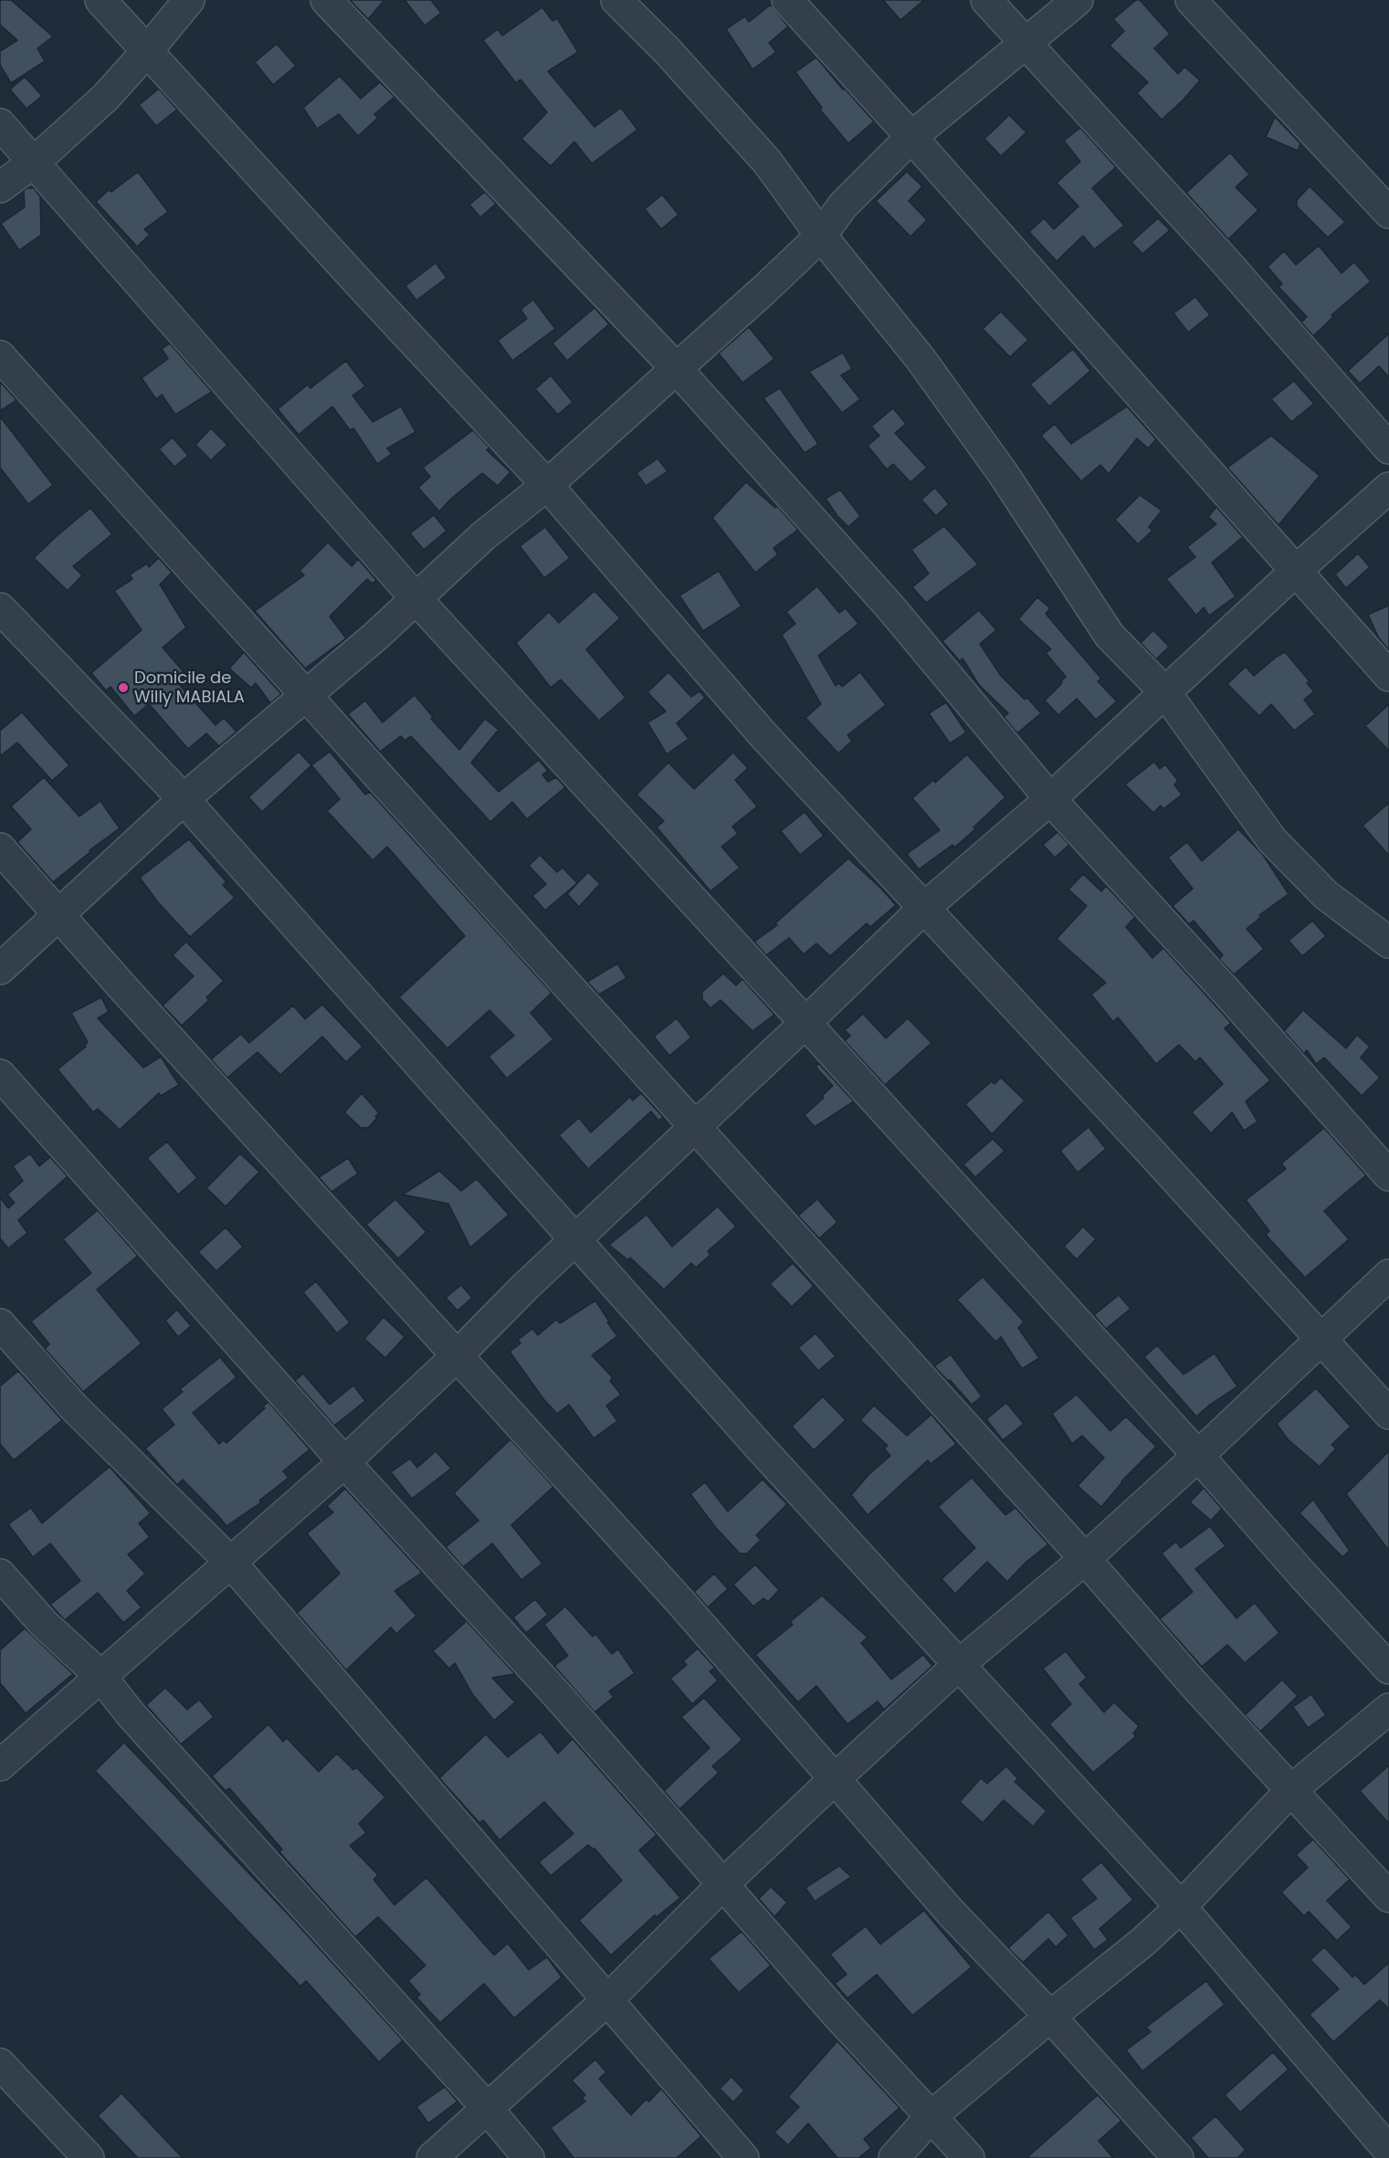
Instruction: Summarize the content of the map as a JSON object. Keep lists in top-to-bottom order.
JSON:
{
  "places": ["Domicile de Willy MABIALA"]
}
